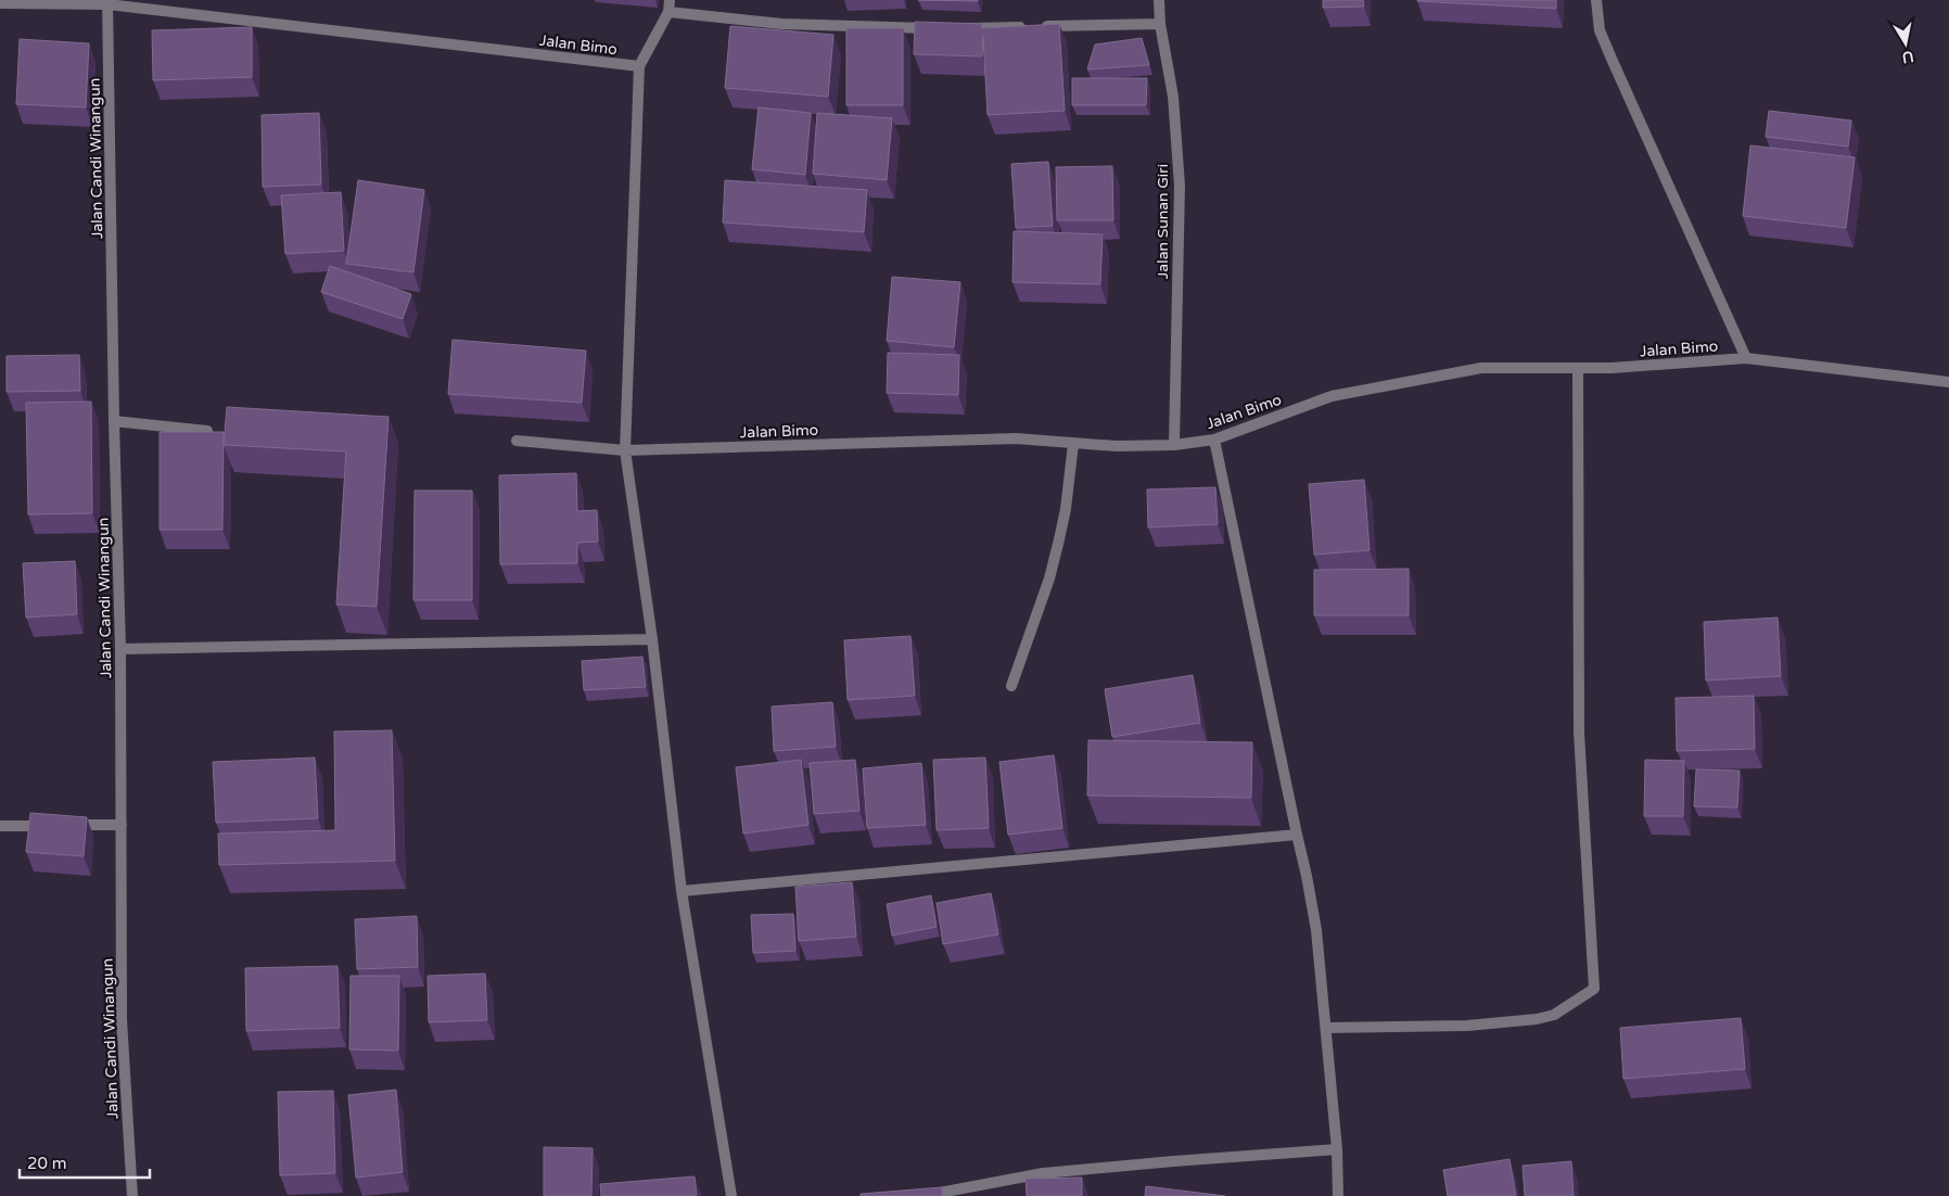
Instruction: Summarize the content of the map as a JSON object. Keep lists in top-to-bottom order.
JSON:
{
  "streets": {
    "street": ["Jalan Bimo", "Jalan Candi Winangun", "Jalan Sunan Giri"]
  },
  "crossings": [
    ["Jalan Bimo", "Jalan Candi Winangun"],
    ["Jalan Bimo", "Jalan Sunan Giri"]
  ],
  "scale_bar": "20 m",
  "north": "bottom"
}
